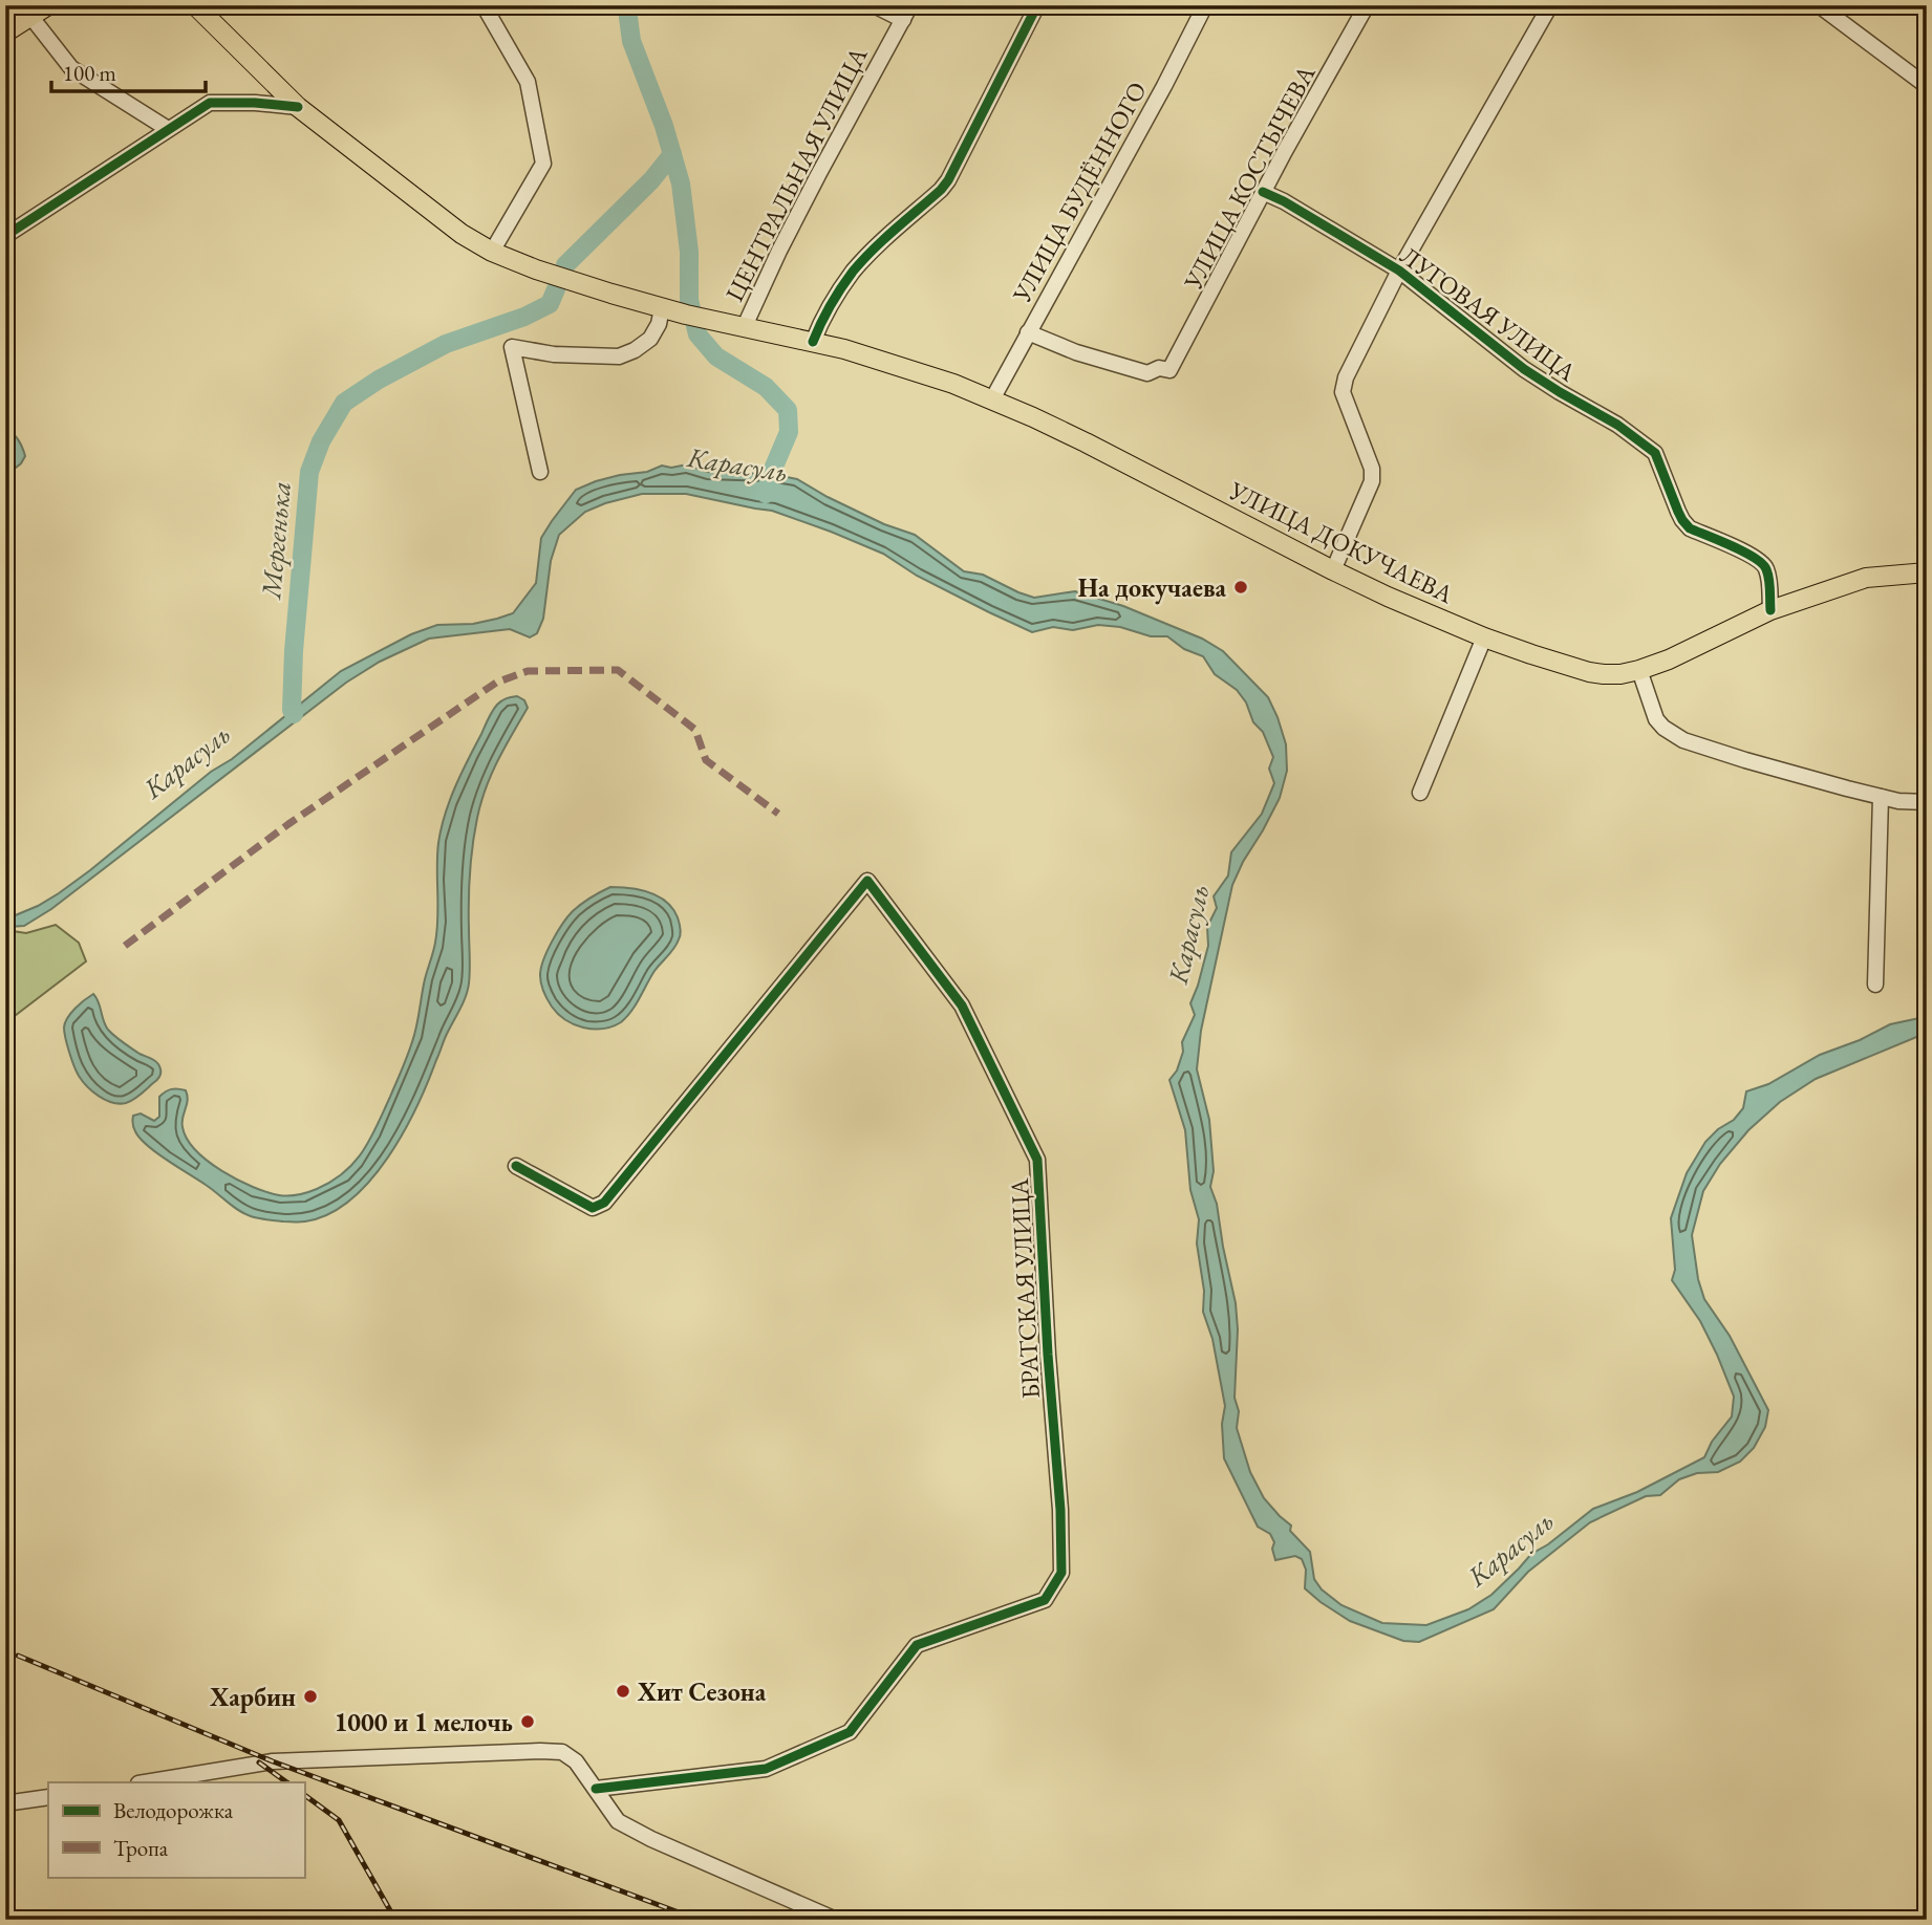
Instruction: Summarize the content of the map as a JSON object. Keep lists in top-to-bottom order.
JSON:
{
  "streets": {
    "main road": ["УЛИЦА ДОКУЧАЕВА"],
    "street": [
      "ЦЕНТРАЛЬНАЯ УЛИЦА",
      "УЛИЦА КОСТЫЧЕВА",
      "УЛИЦА БУДЁННОГО",
      "ЛУГОВАЯ УЛИЦА",
      "БРАТСКАЯ УЛИЦА"
    ]
  },
  "crossings": [
    ["ЦЕНТРАЛЬНАЯ УЛИЦА", "УЛИЦА ДОКУЧАЕВА"],
    ["УЛИЦА КОСТЫЧЕВА", "УЛИЦА БУДЁННОГО"],
    ["УЛИЦА КОСТЫЧЕВА", "ЛУГОВАЯ УЛИЦА"],
    ["УЛИЦА БУДЁННОГО", "УЛИЦА ДОКУЧАЕВА"]
  ],
  "water": ["Карасуль", "Мергенька"],
  "places": [
    "На докучаева",
    "Хит Сезона",
    "Харбин",
    "1000 и 1 мелочь"
  ],
  "legend": ["Велодорожка", "Тропа"],
  "scale_bar": "100 m"
}
